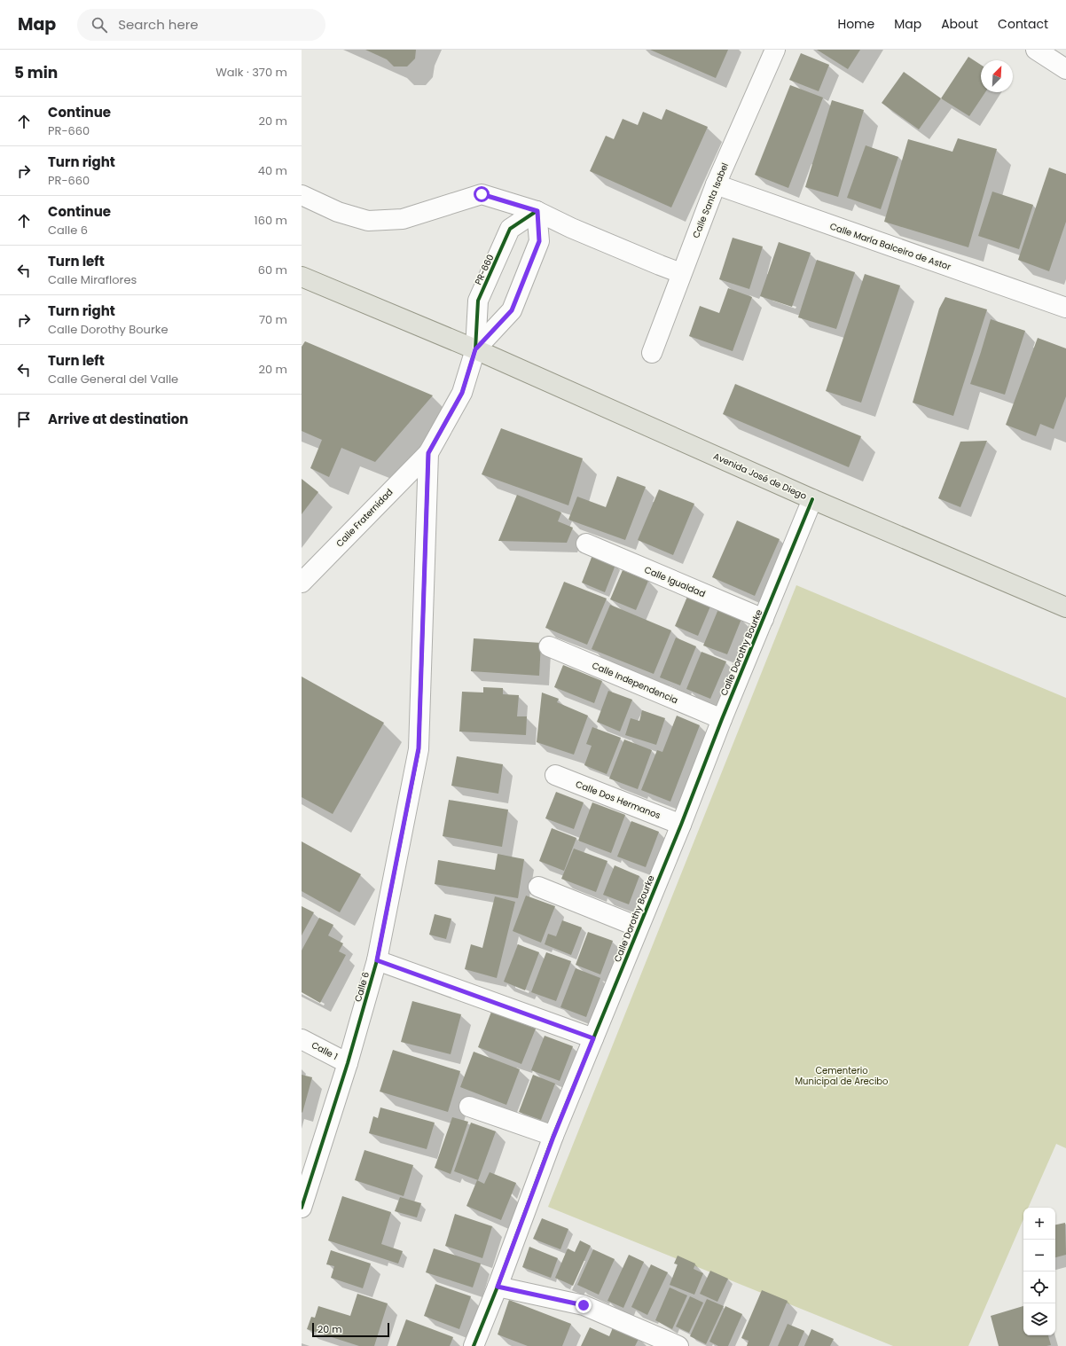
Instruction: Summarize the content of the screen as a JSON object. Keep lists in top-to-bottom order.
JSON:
{
  "streets": {
    "main road": ["Avenida José de Diego"],
    "street": [
      "Calle Santa Isabel",
      "Calle María Balceiro de Astor",
      "PR-660",
      "Calle Fraternidad",
      "Calle Igualdad",
      "Calle Dorothy Bourke",
      "Calle Independencia",
      "Calle Dos Hermanos",
      "Calle 6",
      "Calle 1"
    ]
  },
  "crossings": [
    ["Calle Santa Isabel", "Calle María Balceiro de Astor"],
    ["PR-660", "Avenida José de Diego"],
    ["PR-660", "Calle 6"],
    ["Avenida José de Diego", "Calle Dorothy Bourke"],
    ["Avenida José de Diego", "Calle 6"],
    ["Calle Fraternidad", "Calle 6"],
    ["Calle Igualdad", "Calle Dorothy Bourke"],
    ["Calle Dorothy Bourke", "Calle Independencia"],
    ["Calle Dorothy Bourke", "Calle Dos Hermanos"],
    ["Calle 6", "Calle 1"]
  ],
  "parks": ["Cementerio Municipal de Arecibo"],
  "scale_bar": "20 m",
  "north": "top right",
  "page": {
    "header": "Map",
    "search": "Search here",
    "nav": [
      "Home",
      "Map",
      "About",
      "Contact"
    ],
    "heading": ["5 min", "Walk · 370 m"],
    "list": [
      ["Continue", "PR-660", "20 m"],
      ["Turn right", "PR-660", "40 m"],
      ["Continue", "Calle 6", "160 m"],
      ["Turn left", "Calle Miraflores", "60 m"],
      ["Turn right", "Calle Dorothy Bourke", "70 m"],
      ["Turn left", "Calle General del Valle", "20 m"],
      "Arrive at destination"
    ],
    "map_buttons": ["+", "−"],
    "scale": "20 m"
  }
}
